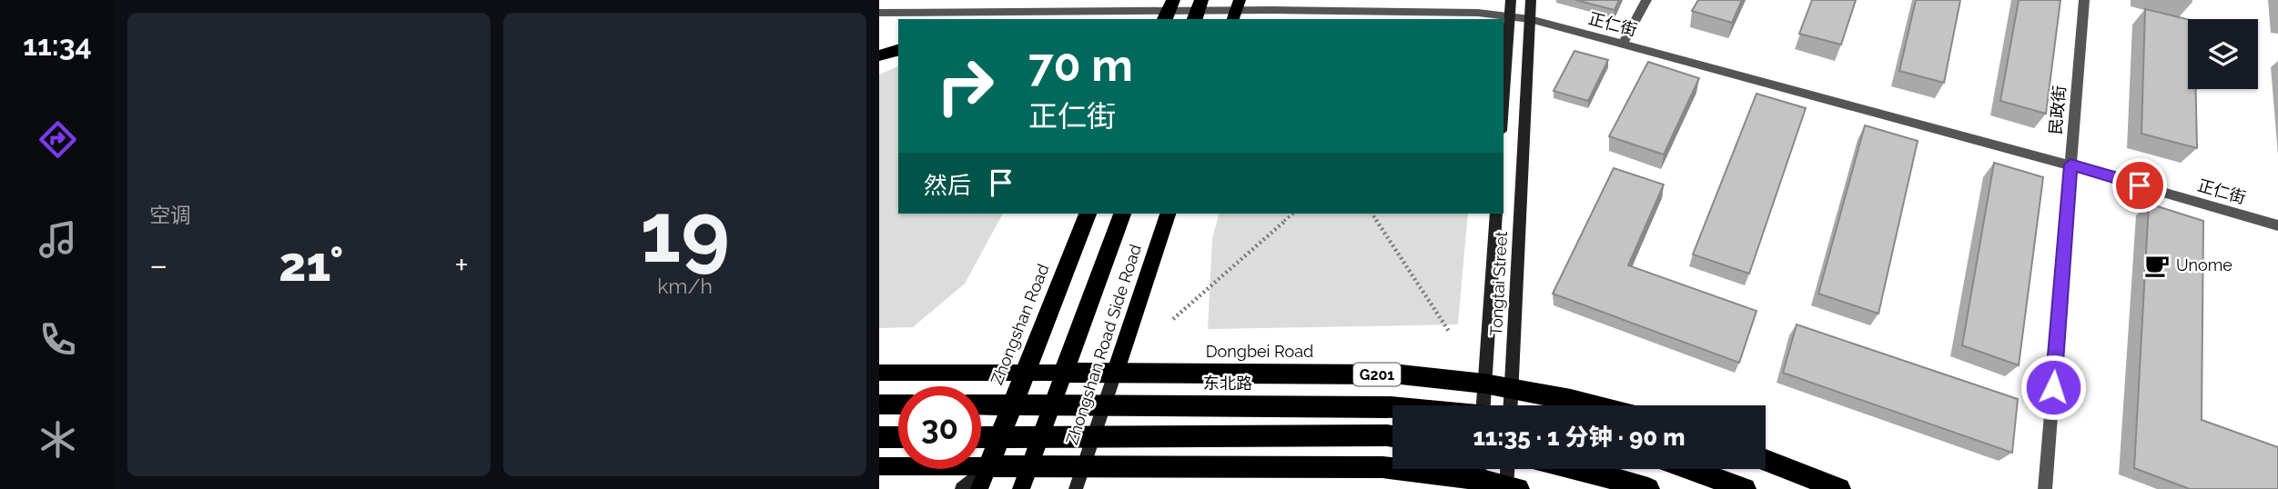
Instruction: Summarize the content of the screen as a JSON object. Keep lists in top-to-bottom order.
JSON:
{
  "streets": {
    "highway": [
      "Zhongshan Road",
      "Dongbei Road",
      "G201",
      "东北路"
    ],
    "main road": ["Zhongshan Road Side Road"],
    "street": ["正仁街", "民政街", "Tongtai Street"]
  },
  "crossings": [
    ["正仁街", "民政街"],
    ["正仁街", "Tongtai Street"],
    ["Tongtai Street", "Dongbei Road"],
    ["Zhongshan Road", "Dongbei Road"],
    ["Zhongshan Road Side Road", "Dongbei Road"]
  ],
  "places": {
    "cafe": ["Unome"]
  },
  "page": {
    "tabs": "11:34",
    "tile": [
      "空调",
      ["19", "km/h"]
    ],
    "turn": ["70 m", "正仁街"],
    "then": "然后",
    "heat": ["−", "21°", "+"],
    "limit": "30",
    "trip": "11:35 · 1 分钟 · 90 m"
  }
}
